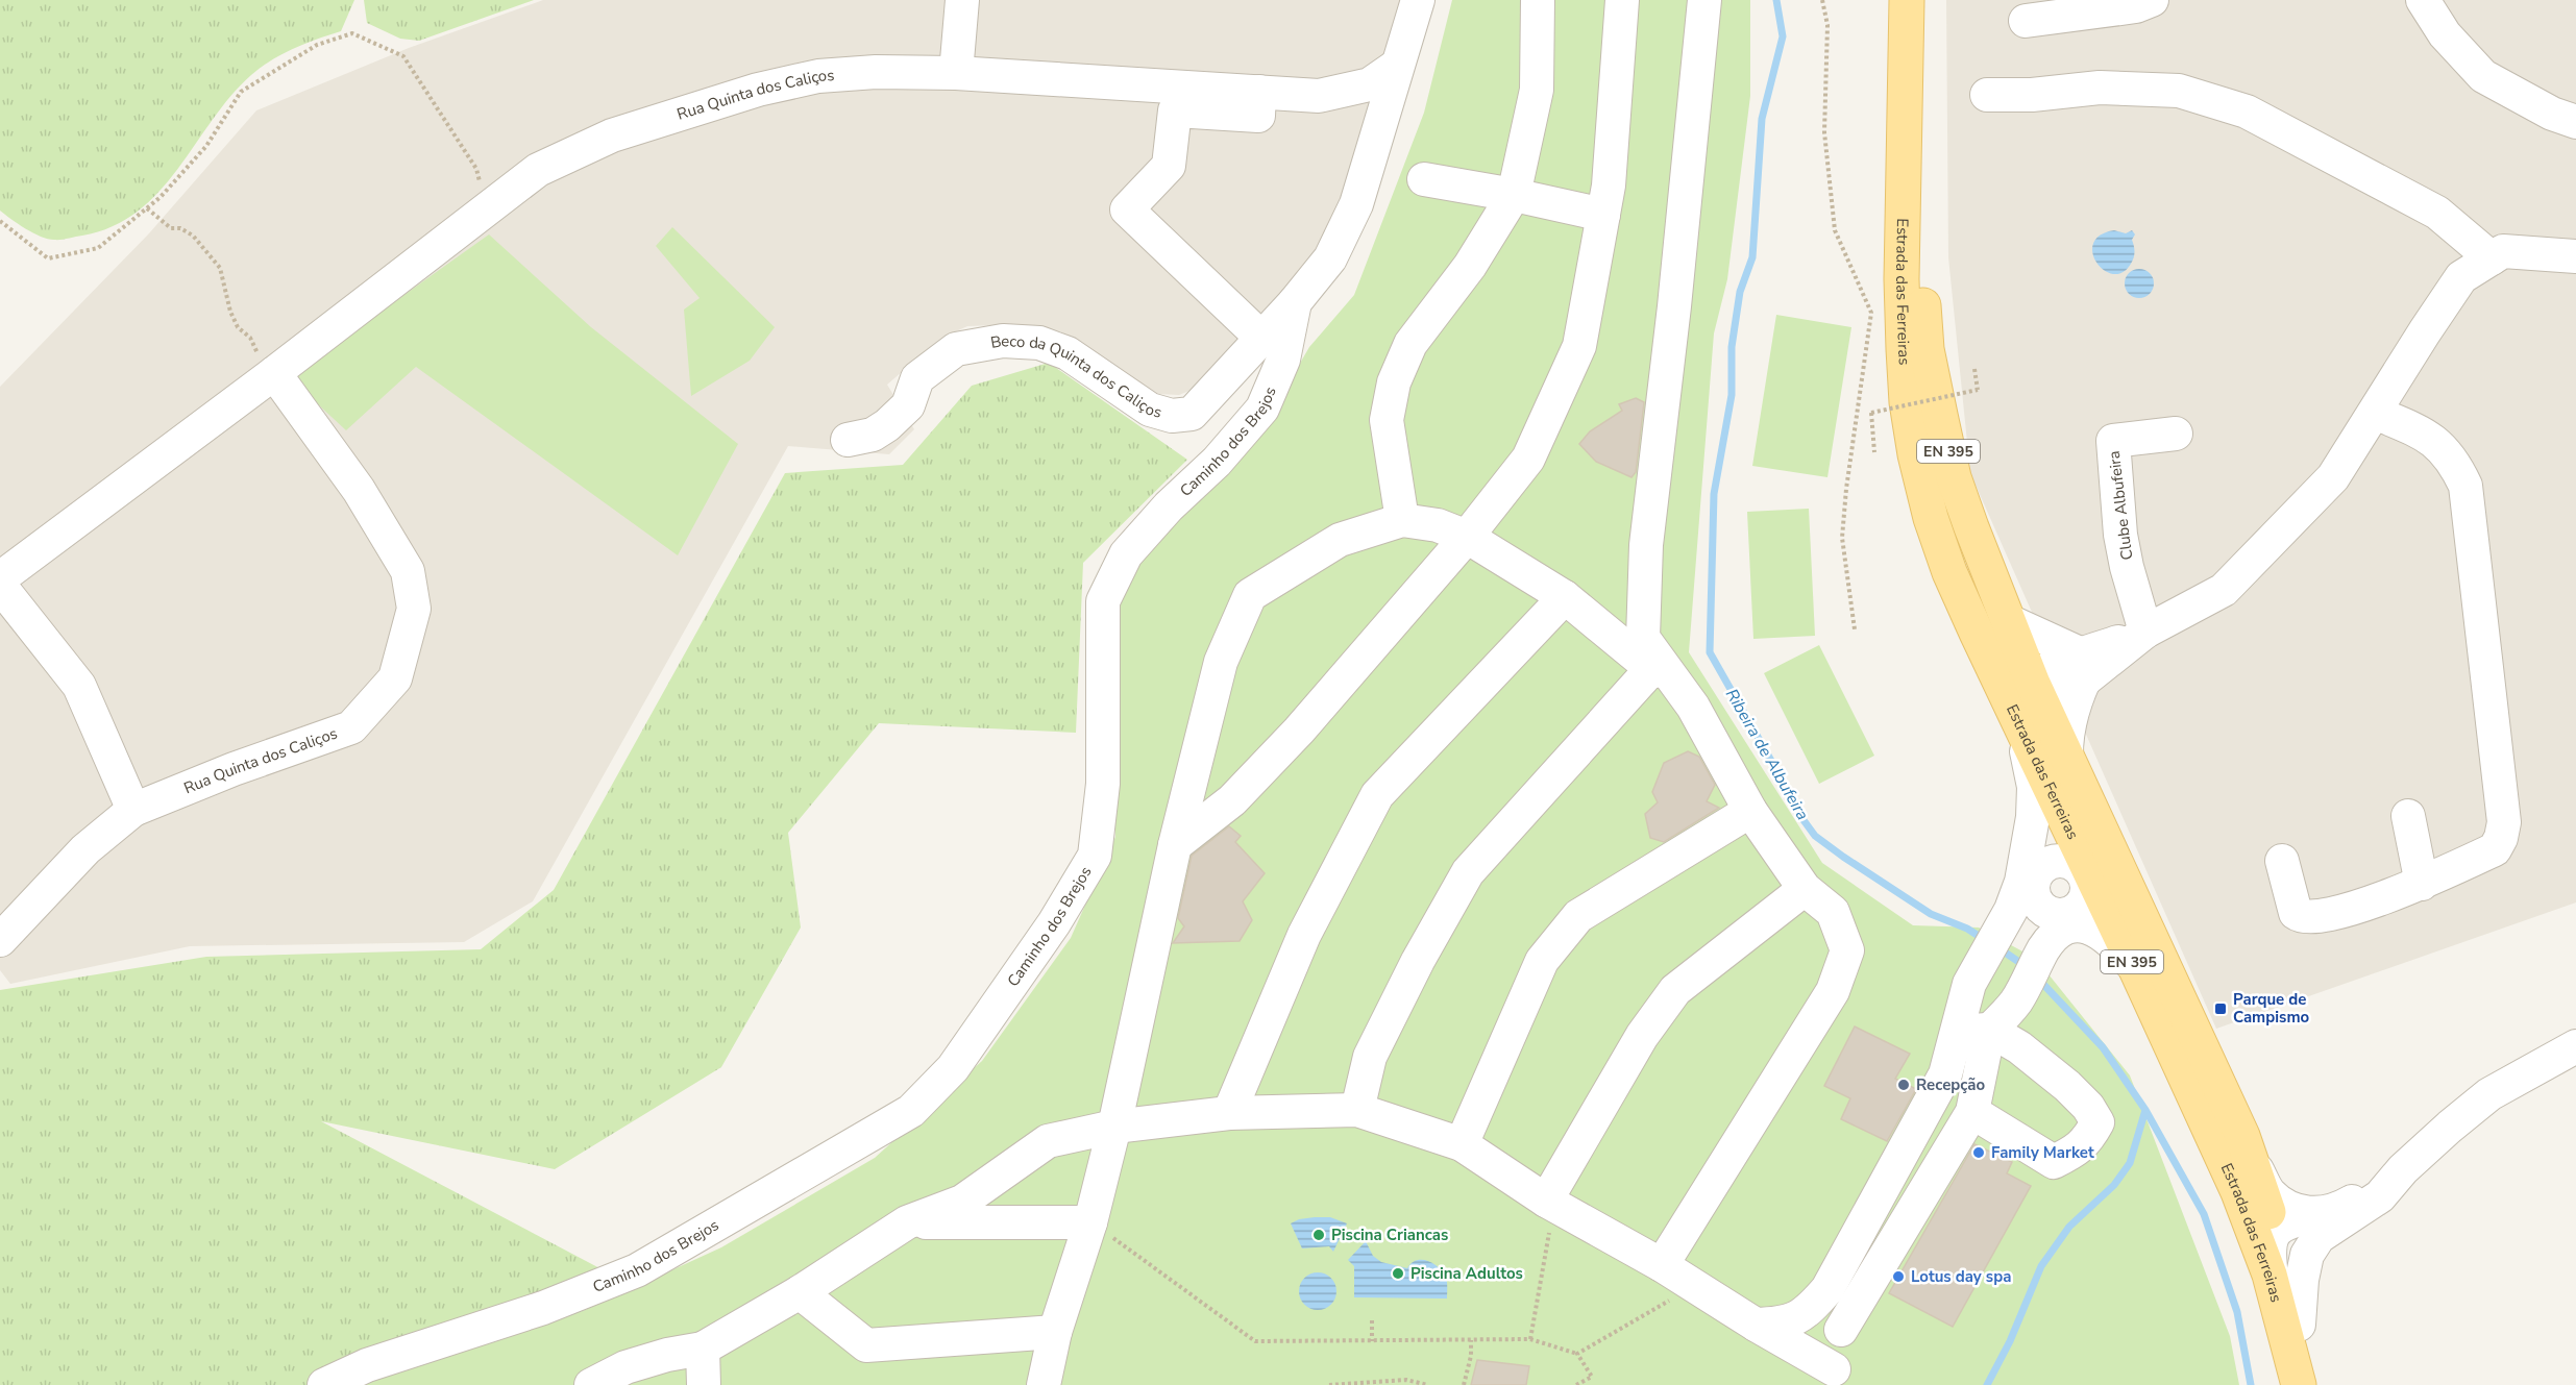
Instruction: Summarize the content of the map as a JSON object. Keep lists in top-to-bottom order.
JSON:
{
  "streets": {
    "main road": ["Estrada das Ferreiras", "EN 395"],
    "street": [
      "Rua Quinta dos Caliços",
      "Beco da Quinta dos Caliços",
      "Caminho dos Brejos",
      "Clube Albufeira"
    ]
  },
  "crossings": [
    ["Beco da Quinta dos Caliços", "Caminho dos Brejos"]
  ],
  "water": ["Ribeira de Albufeira"],
  "places": {
    "transit": ["Parque de Campismo"],
    "other": [
      "Recepção",
      "Family Market",
      "Piscina Criancas",
      "Piscina Adultos",
      "Lotus day spa"
    ]
  }
}
